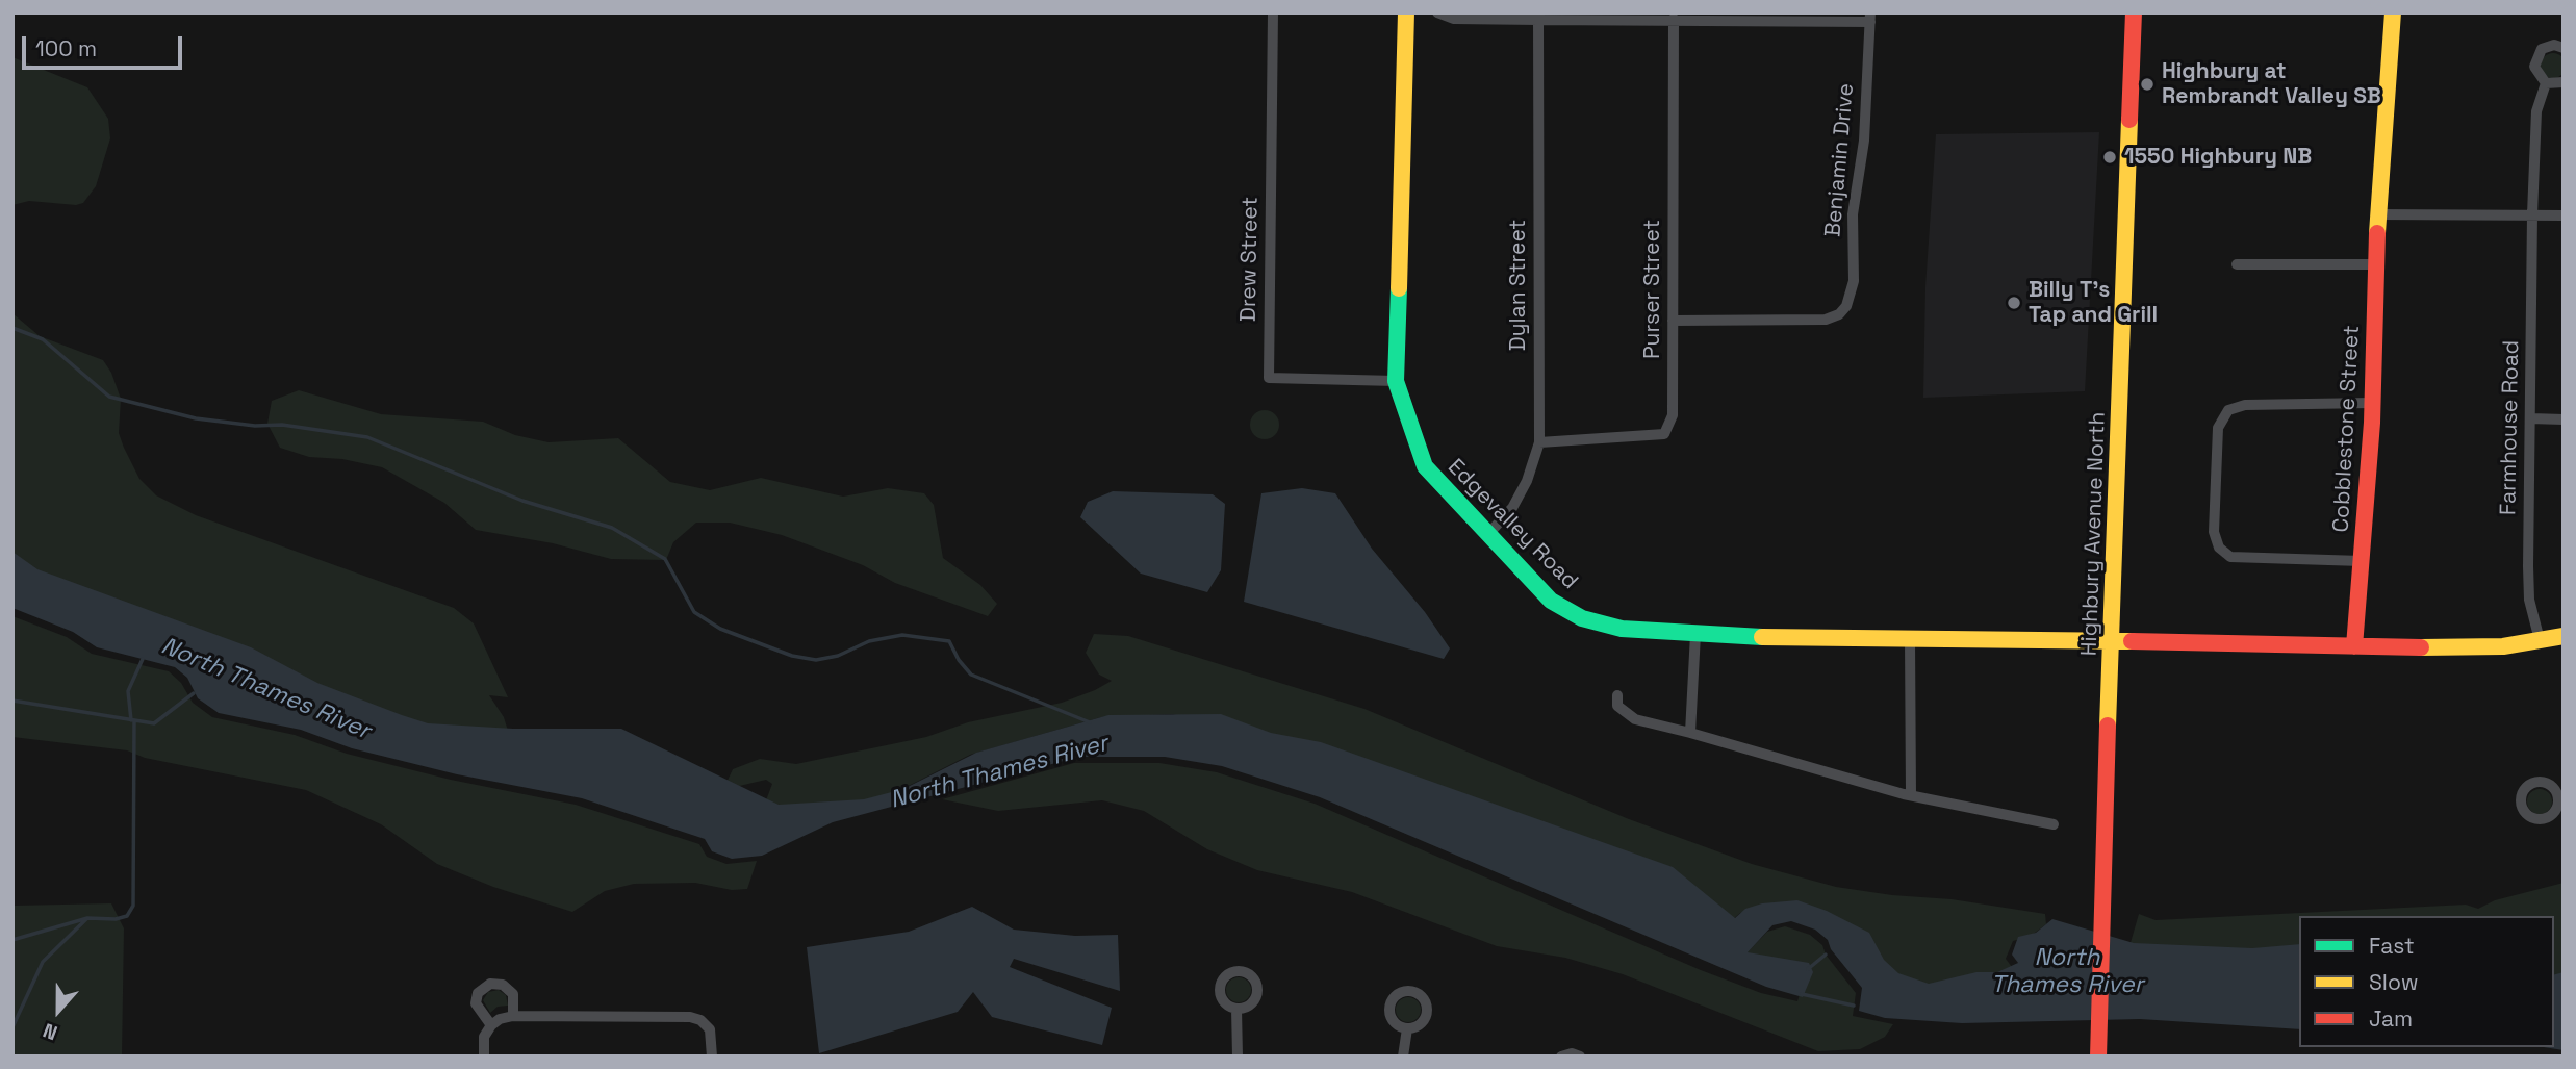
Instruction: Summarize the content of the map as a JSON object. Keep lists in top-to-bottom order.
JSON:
{
  "streets": {
    "street": [
      "Benjamin Drive",
      "Drew Street",
      "Dylan Street",
      "Purser Street",
      "Farmhouse Road",
      "Cobblestone Street",
      "Edgevalley Road",
      "Highbury Avenue North"
    ]
  },
  "crossings": [
    ["Benjamin Drive", "Purser Street"],
    ["Drew Street", "Edgevalley Road"],
    ["Dylan Street", "Purser Street"],
    ["Dylan Street", "Edgevalley Road"],
    ["Farmhouse Road", "Edgevalley Road"],
    ["Cobblestone Street", "Edgevalley Road"],
    ["Edgevalley Road", "Highbury Avenue North"]
  ],
  "water": ["North Thames River"],
  "places": ["Highbury at Rembrandt Valley SB", "1550 Highbury NB", "Billy T's Tap and Grill"],
  "legend": ["Fast", "Slow", "Jam"],
  "scale_bar": "100 m",
  "north": "bottom"
}
